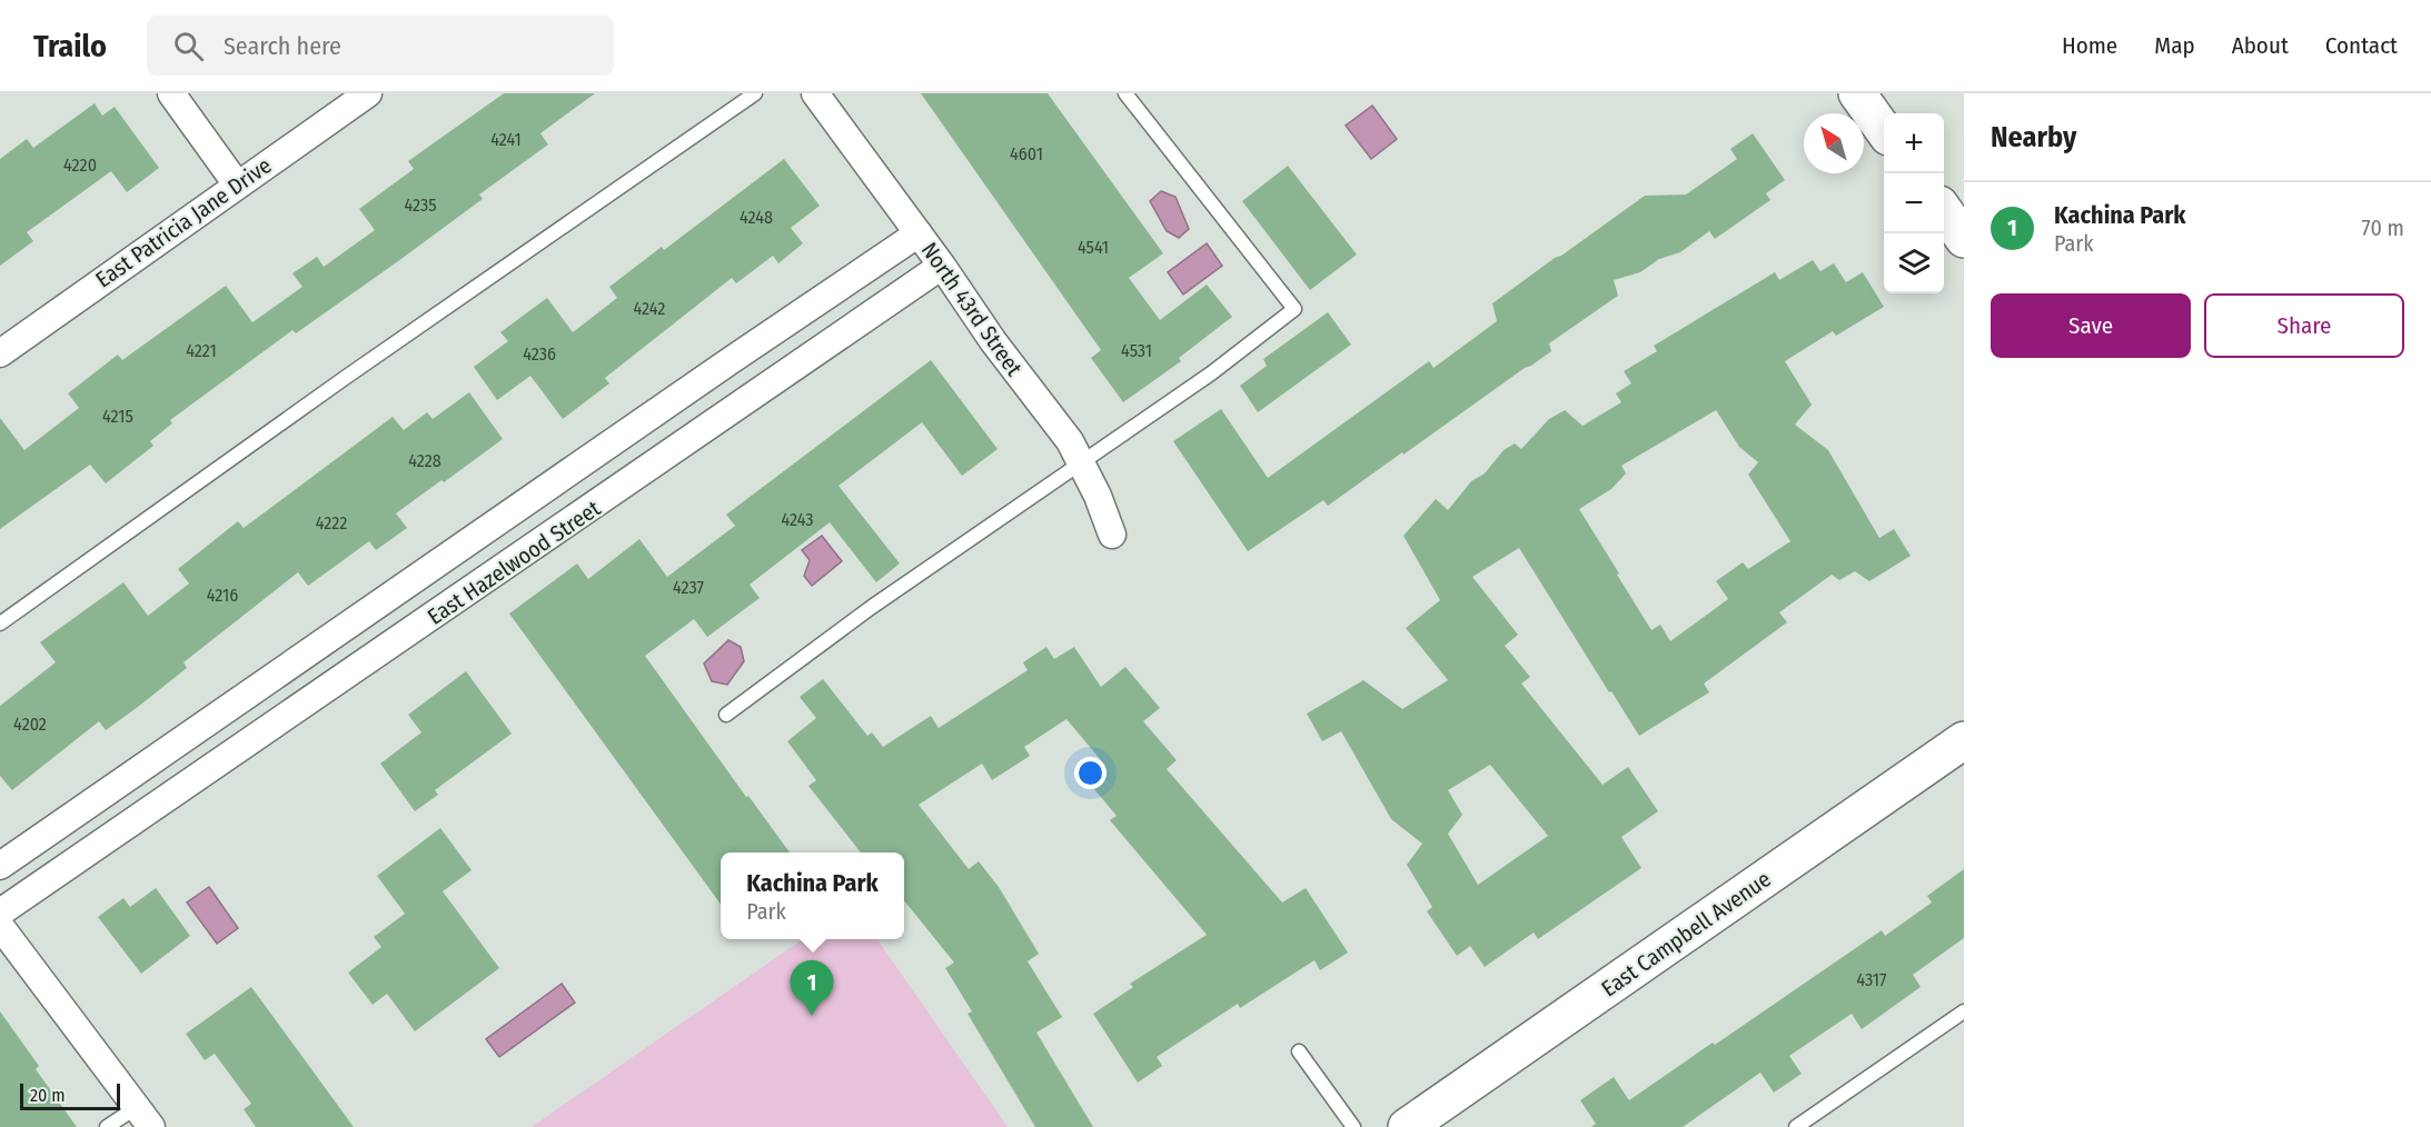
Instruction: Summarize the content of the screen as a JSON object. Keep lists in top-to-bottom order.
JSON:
{
  "streets": {
    "street": [
      "East Patricia Jane Drive",
      "North 43rd Street",
      "East Hazelwood Street",
      "East Campbell Avenue"
    ]
  },
  "crossings": [
    ["North 43rd Street", "East Hazelwood Street"]
  ],
  "house_numbers": [
    "4241",
    "4601",
    "4220",
    "4235",
    "4248",
    "4541",
    "4242",
    "4221",
    "4531",
    "4236",
    "4215",
    "4228",
    "4243",
    "4222",
    "4237",
    "4216",
    "4202",
    "4317"
  ],
  "scale_bar": "20 m",
  "north": "top left",
  "page": {
    "header": "Trailo",
    "search": "Search here",
    "nav": [
      "Home",
      "Map",
      "About",
      "Contact"
    ],
    "heading": "Nearby",
    "map_buttons": ["+", "−"],
    "list": [
      {
        "mark": "1",
        "name": "Kachina Park",
        "note": "Park",
        "value": "70 m"
      }
    ],
    "buttons": ["Save", "Share"],
    "popup": ["Kachina Park", "Park"],
    "pins": "1",
    "scale": "20 m"
  }
}
